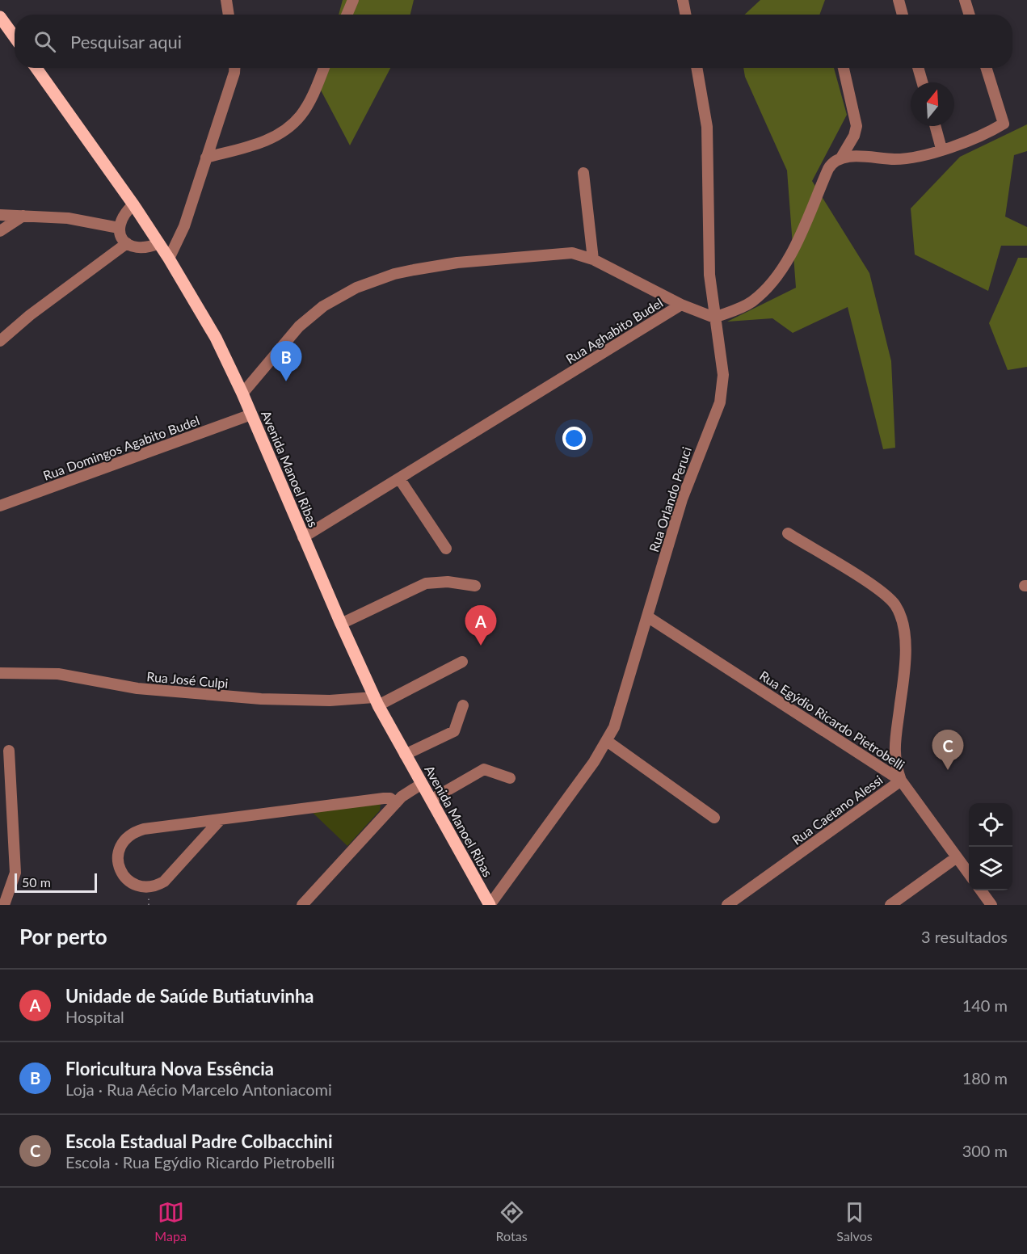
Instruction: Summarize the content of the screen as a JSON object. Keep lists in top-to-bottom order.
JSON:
{
  "streets": {
    "main road": ["Avenida Manoel Ribas"],
    "street": [
      "Rua Aghabito Budel",
      "Rua Domingos Agabito Budel",
      "Rua Orlando Peruci",
      "Rua José Culpi",
      "Rua Egýdio Ricardo Pietrobelli",
      "Rua Caetano Alessi"
    ]
  },
  "crossings": [
    ["Rua Aghabito Budel", "Avenida Manoel Ribas"],
    ["Rua Aghabito Budel", "Rua Orlando Peruci"],
    ["Rua Domingos Agabito Budel", "Avenida Manoel Ribas"],
    ["Avenida Manoel Ribas", "Rua Orlando Peruci"],
    ["Avenida Manoel Ribas", "Rua José Culpi"],
    ["Rua Orlando Peruci", "Rua Egýdio Ricardo Pietrobelli"],
    ["Rua Egýdio Ricardo Pietrobelli", "Rua Caetano Alessi"]
  ],
  "scale_bar": "50 m",
  "north": "top",
  "page": {
    "search": "Pesquisar aqui",
    "pins": ["B", "A", "C"],
    "scale": "50 m",
    "heading": ["Por perto", "3 resultados"],
    "list": [
      {
        "mark": "A",
        "name": "Unidade de Saúde Butiatuvinha",
        "note": "Hospital",
        "value": "140 m"
      },
      {
        "mark": "B",
        "name": "Floricultura Nova Essência",
        "note": "Loja · Rua Aécio Marcelo Antoniacomi",
        "value": "180 m"
      },
      {
        "mark": "C",
        "name": "Escola Estadual Padre Colbacchini",
        "note": "Escola · Rua Egýdio Ricardo Pietrobelli",
        "value": "300 m"
      }
    ],
    "nav": ["Mapa", "Rotas", "Salvos"]
  }
}
